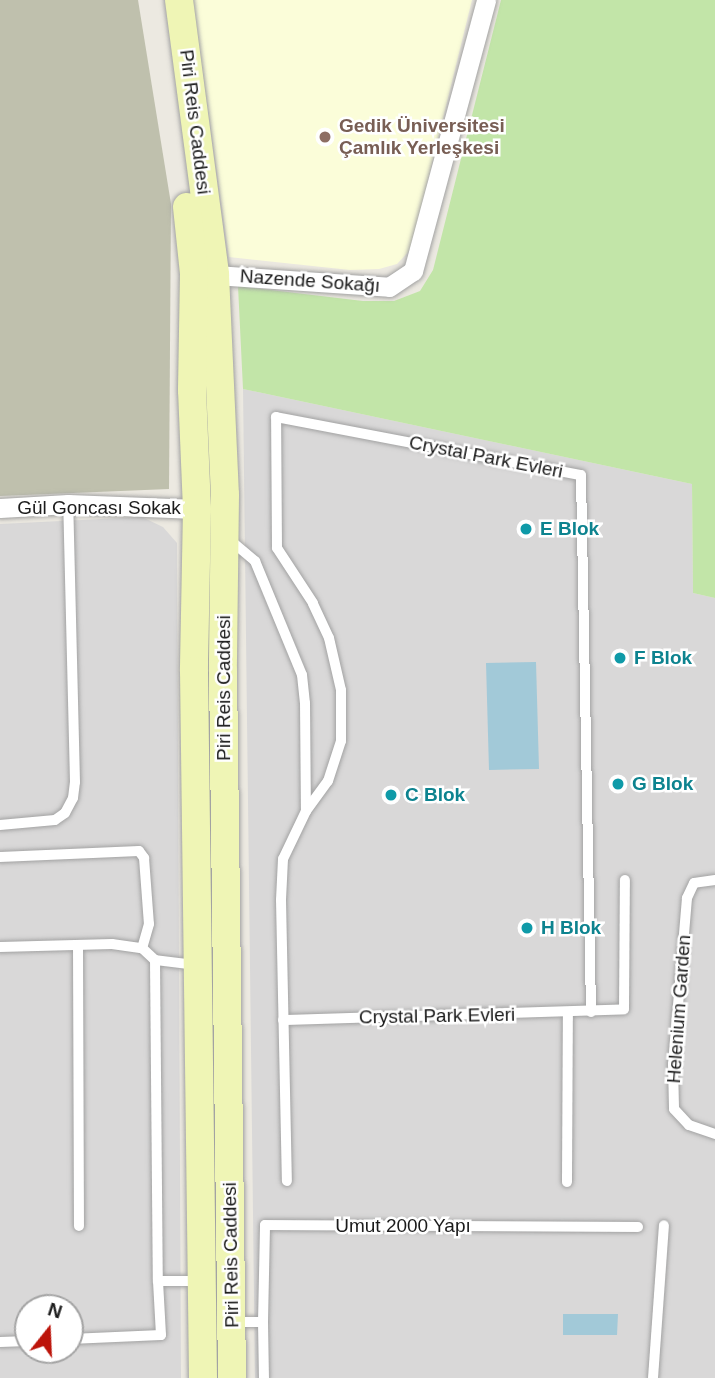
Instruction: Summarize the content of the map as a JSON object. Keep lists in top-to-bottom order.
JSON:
{
  "streets": {
    "street": ["Piri Reis Caddesi", "Nazende Sokağı", "Gül Goncası Sokak"],
    "lane": ["Crystal Park Evleri", "Helenium Garden", "Umut 2000 Yapı"]
  },
  "crossings": [
    ["Piri Reis Caddesi", "Nazende Sokağı"],
    ["Piri Reis Caddesi", "Crystal Park Evleri"],
    ["Piri Reis Caddesi", "Gül Goncası Sokak"]
  ],
  "places": [
    "Gedik Üniversitesi Çamlık Yerleşkesi",
    "E Blok",
    "F Blok",
    "G Blok",
    "C Blok",
    "H Blok"
  ],
  "north": "top"
}
